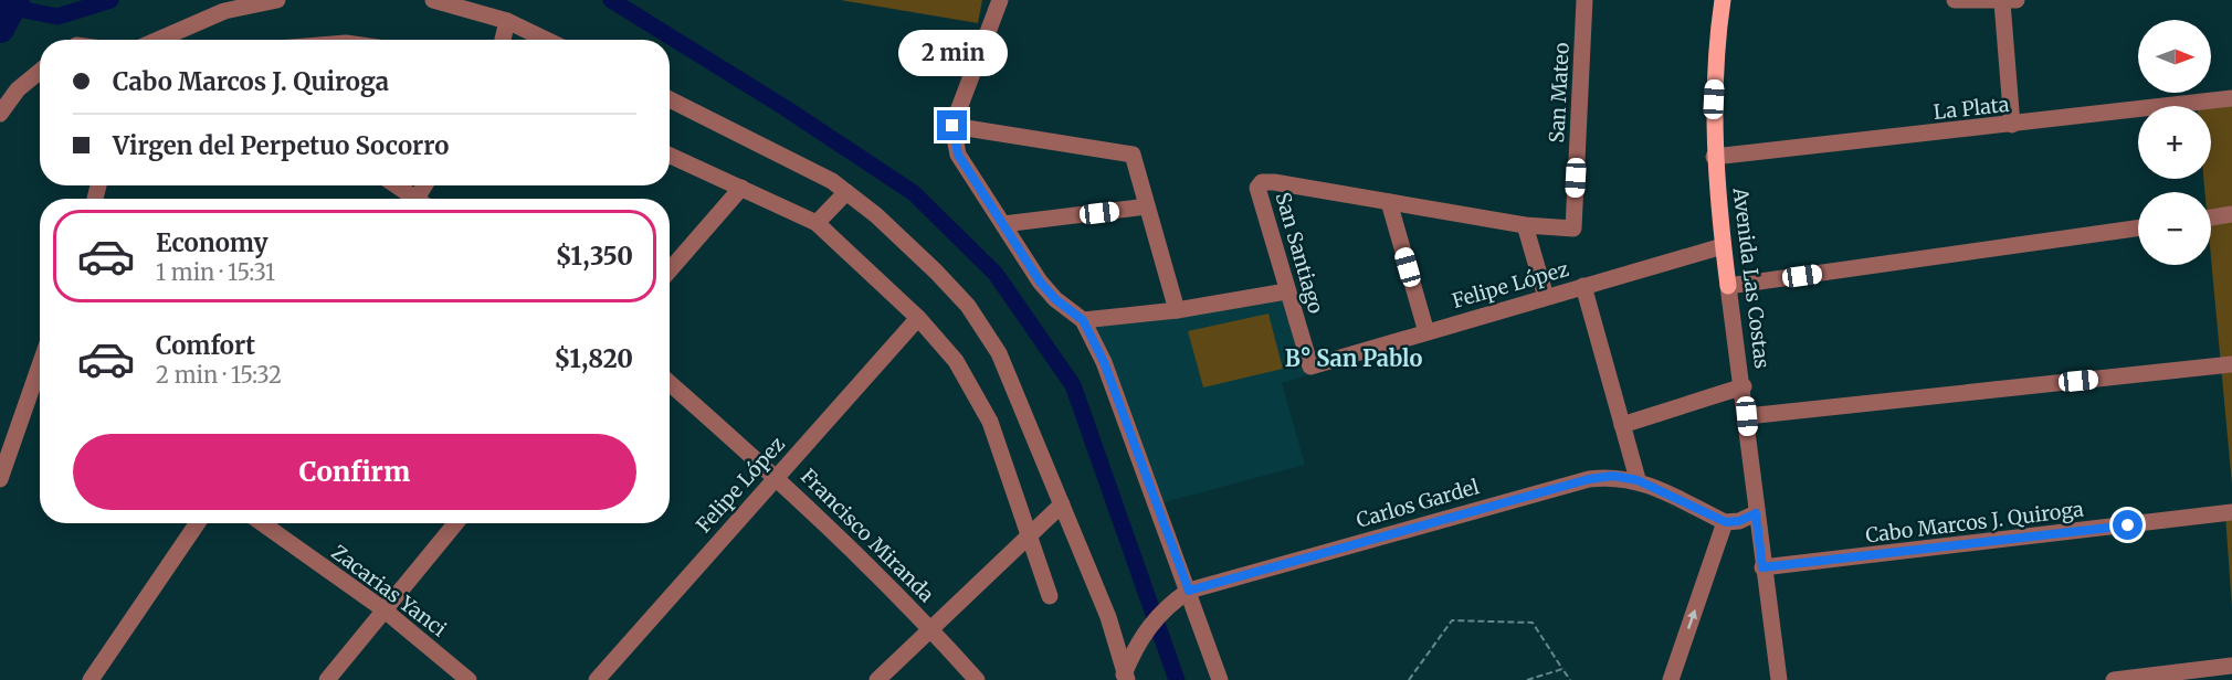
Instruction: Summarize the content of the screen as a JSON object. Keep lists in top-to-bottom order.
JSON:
{
  "streets": {
    "main road": ["Avenida Las Costas"],
    "street": [
      "San Mateo",
      "La Plata",
      "San Santiago",
      "Felipe López",
      "Carlos Gardel",
      "Cabo Marcos J. Quiroga",
      "Francisco Miranda",
      "Zacarias Yanci"
    ]
  },
  "crossings": [
    ["La Plata", "Avenida Las Costas"],
    ["San Santiago", "Felipe López"],
    ["Avenida Las Costas", "Felipe López"],
    ["Avenida Las Costas", "Cabo Marcos J. Quiroga"],
    ["Felipe López", "Francisco Miranda"]
  ],
  "districts": ["B° San Pablo"],
  "north": "right",
  "page": {
    "map_buttons": ["+", "−"],
    "bubble": "2 min",
    "banner": ["Cabo Marcos J. Quiroga", "Virgen del Perpetuo Socorro"],
    "list": [
      {
        "name": "Economy",
        "note": "1 min · 15:31",
        "value": "$1,350"
      },
      {
        "name": "Comfort",
        "note": "2 min · 15:32",
        "value": "$1,820"
      }
    ],
    "buttons": "Confirm"
  }
}
